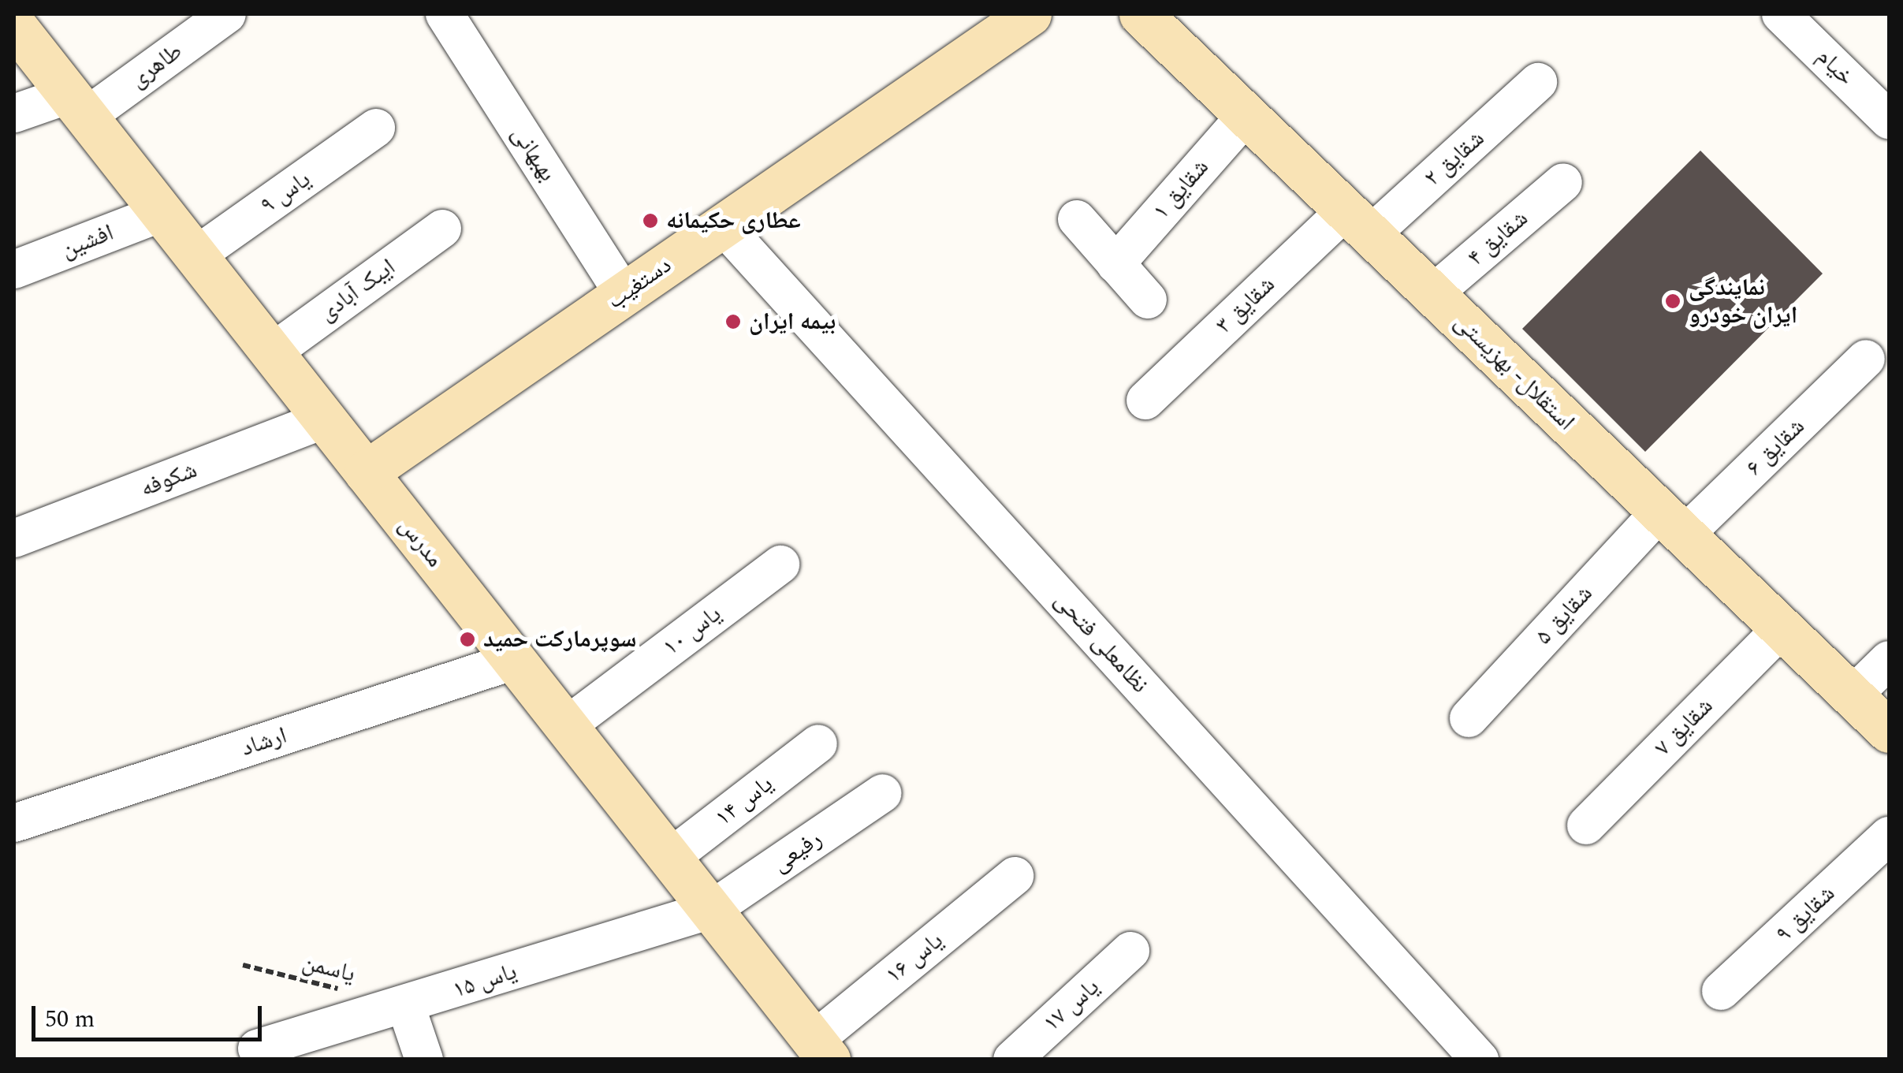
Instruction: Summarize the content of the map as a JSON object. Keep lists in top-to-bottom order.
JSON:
{
  "streets": {
    "street": [
      "طاهری",
      "خیام",
      "بهبهانی",
      "شقایق ۲",
      "شقایق ۱",
      "یاس ۹",
      "شقایق ۴",
      "افشین",
      "دستغیب",
      "ایبک آبادی",
      "شقایق ۳",
      "استقلال- بهزیستی",
      "شقایق ۶",
      "شکوفه",
      "مدرس",
      "شقایق ۵",
      "یاس ۱۰",
      "نظامعلی فتحی",
      "شقایق ۷",
      "ارشاد",
      "یاس ۱۴",
      "رفیعی",
      "شقایق ۹",
      "یاس ۱۶",
      "یاس ۱۵",
      "یاس ۱۷"
    ],
    "path": ["یاسمن"]
  },
  "crossings": [
    ["طاهری", "مدرس"],
    ["بهبهانی", "دستغیب"],
    ["شقایق ۲", "شقایق ۳"],
    ["شقایق ۲", "استقلال- بهزیستی"],
    ["شقایق ۱", "استقلال- بهزیستی"],
    ["یاس ۹", "مدرس"],
    ["شقایق ۴", "استقلال- بهزیستی"],
    ["افشین", "مدرس"],
    ["دستغیب", "مدرس"],
    ["دستغیب", "نظامعلی فتحی"],
    ["ایبک آبادی", "مدرس"],
    ["شقایق ۳", "استقلال- بهزیستی"],
    ["استقلال- بهزیستی", "شقایق ۶"],
    ["استقلال- بهزیستی", "شقایق ۵"],
    ["استقلال- بهزیستی", "شقایق ۷"],
    ["شقایق ۶", "شقایق ۵"],
    ["شکوفه", "مدرس"],
    ["مدرس", "یاس ۱۰"],
    ["مدرس", "ارشاد"],
    ["مدرس", "یاس ۱۴"],
    ["مدرس", "رفیعی"],
    ["مدرس", "یاس ۱۶"],
    ["مدرس", "یاس ۱۵"],
    ["رفیعی", "یاس ۱۵"]
  ],
  "places": [
    "عطاری حکیمانه",
    "نمایندگی ایران خودرو",
    "بیمه ایران",
    "سوپرمارکت حمید"
  ],
  "scale_bar": "50 m"
}
